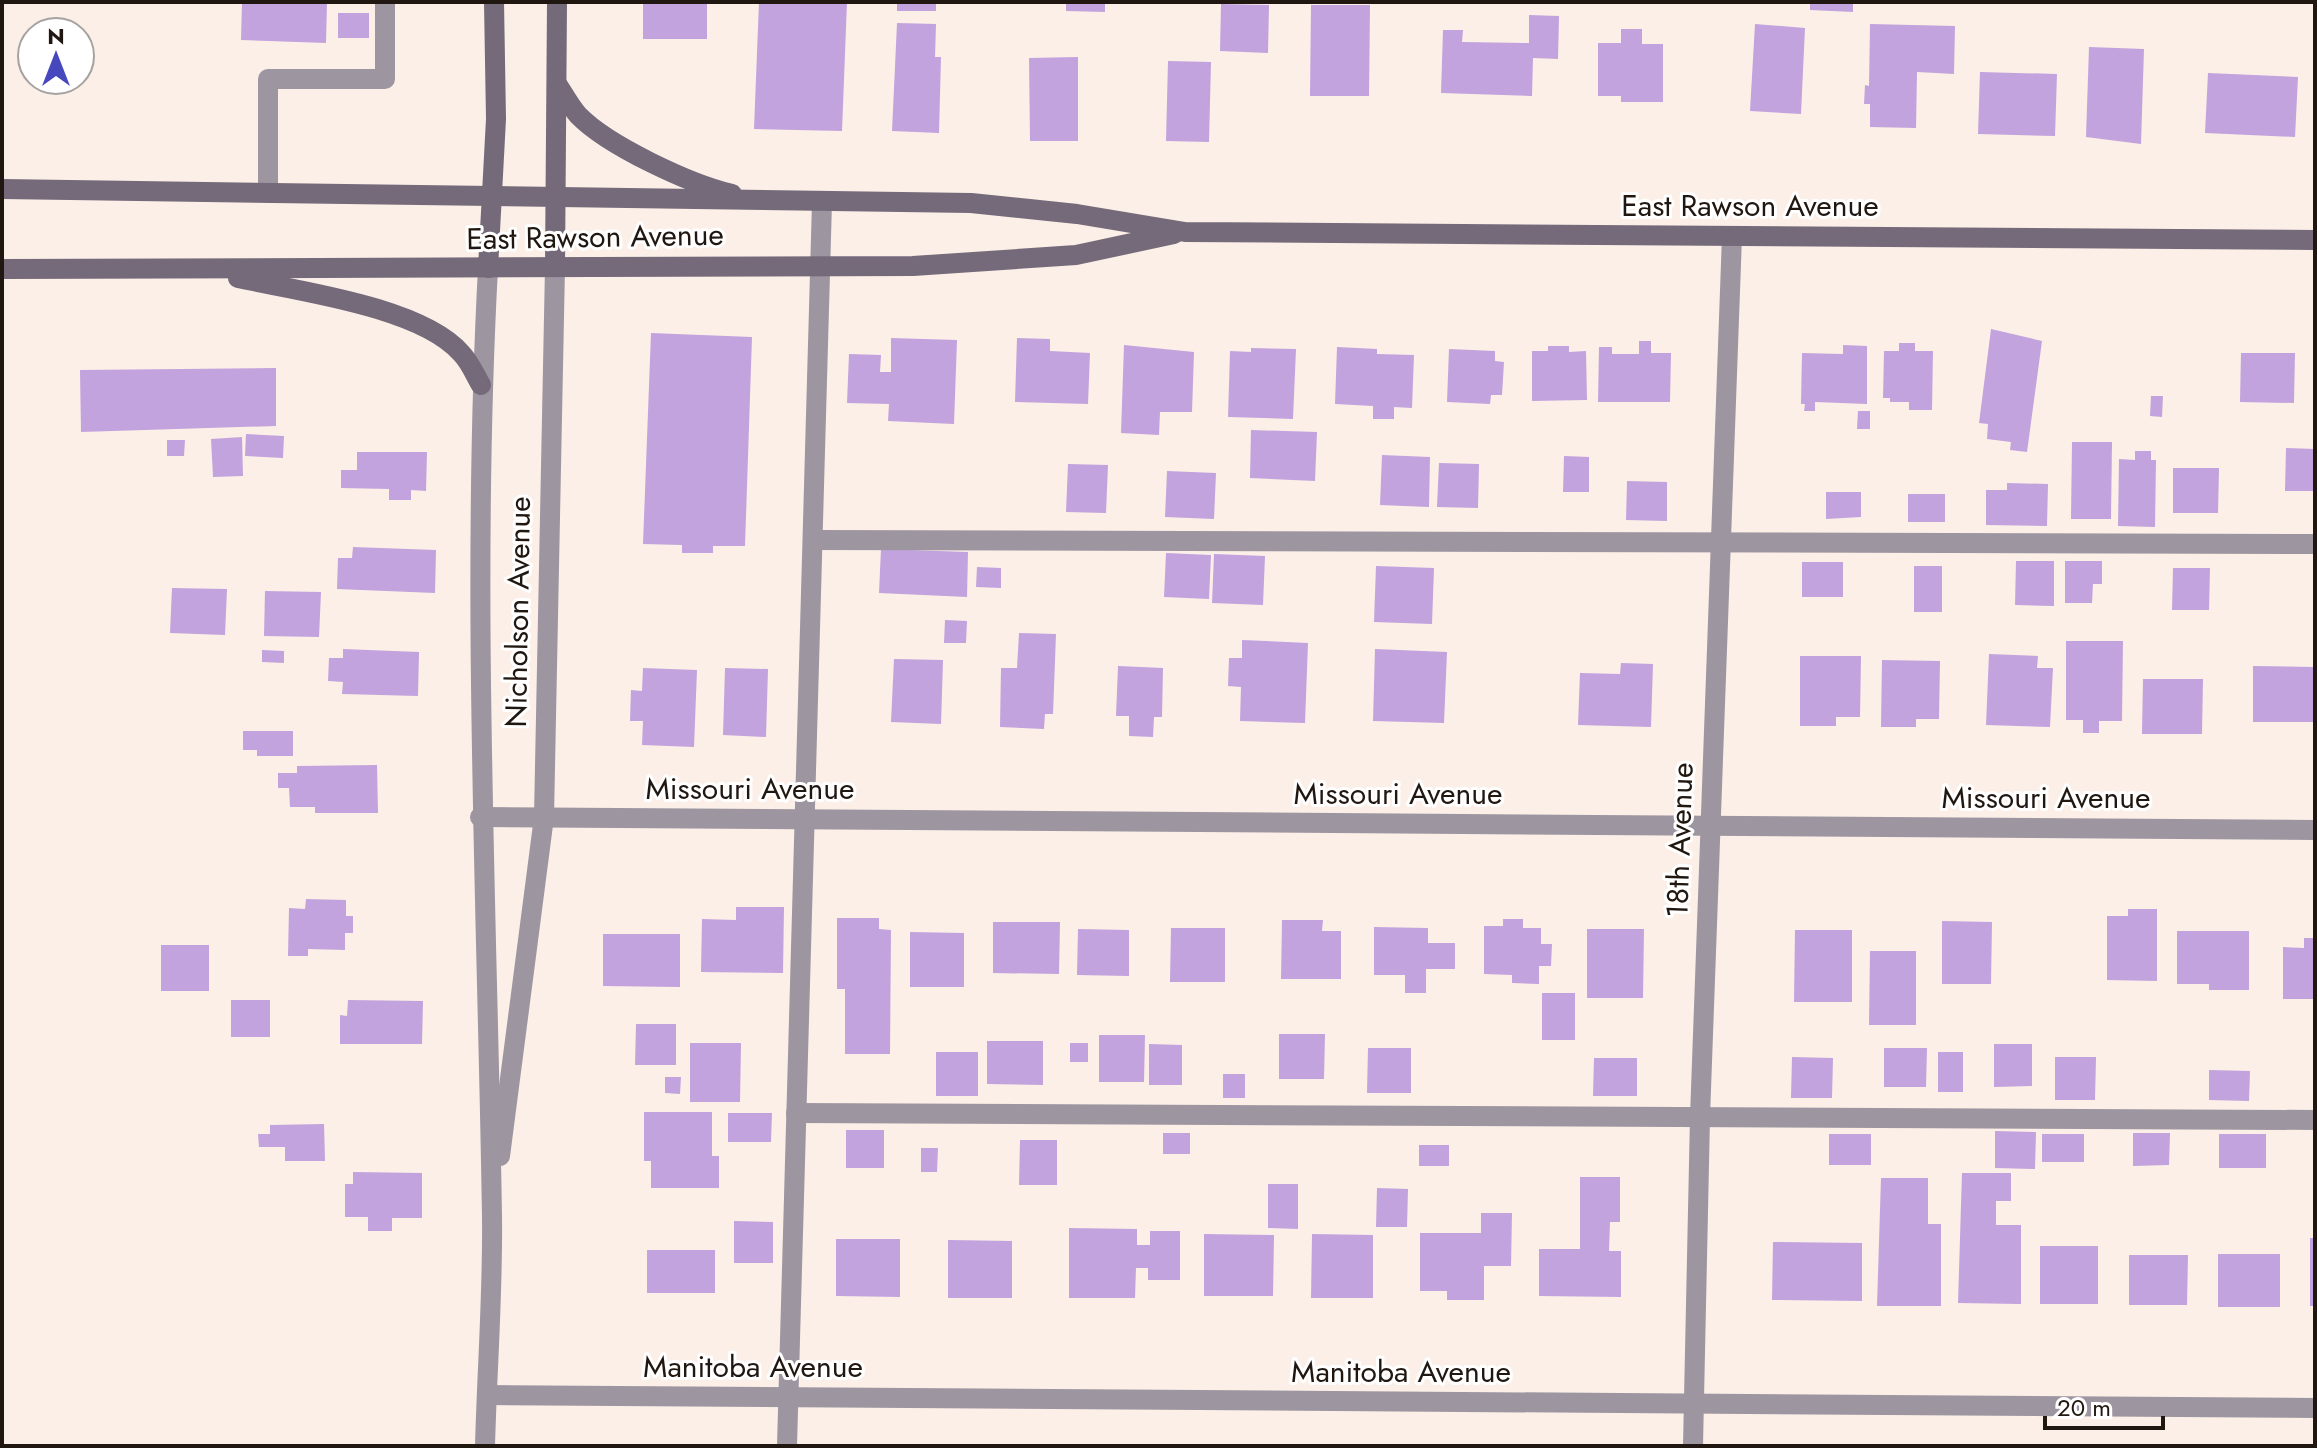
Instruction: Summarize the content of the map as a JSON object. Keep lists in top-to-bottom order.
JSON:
{
  "streets": {
    "main road": ["East Rawson Avenue", "Nicholson Avenue"],
    "street": ["Missouri Avenue", "18th Avenue", "Manitoba Avenue"]
  },
  "crossings": [
    ["East Rawson Avenue", "Nicholson Avenue"],
    ["East Rawson Avenue", "18th Avenue"],
    ["Nicholson Avenue", "Missouri Avenue"],
    ["Nicholson Avenue", "Manitoba Avenue"],
    ["Missouri Avenue", "18th Avenue"],
    ["18th Avenue", "Manitoba Avenue"]
  ],
  "scale_bar": "20 m",
  "north": "top"
}
